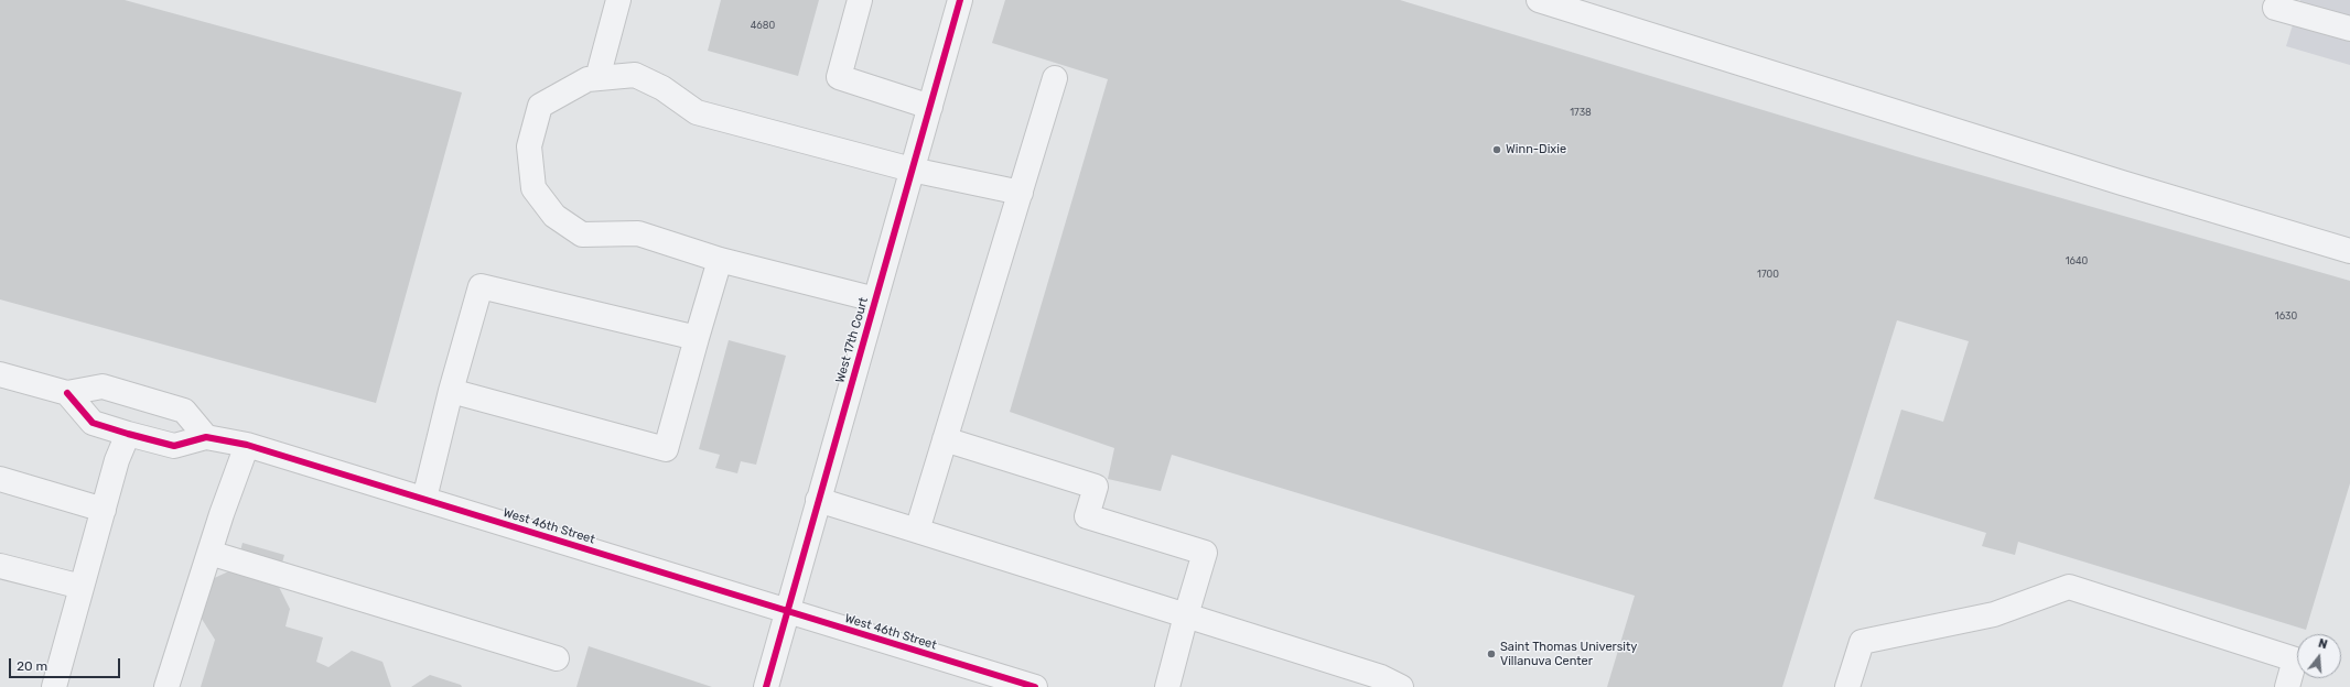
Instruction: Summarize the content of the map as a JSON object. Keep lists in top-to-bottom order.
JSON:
{
  "streets": {
    "street": ["West 17th Court", "West 46th Street"]
  },
  "crossings": [
    ["West 17th Court", "West 46th Street"]
  ],
  "places": ["Winn-Dixie", "Saint Thomas University Villanuva Center"],
  "house_numbers": [
    "4680",
    "1738",
    "1640",
    "1700",
    "1630"
  ],
  "scale_bar": "20 m",
  "north": "top"
}
